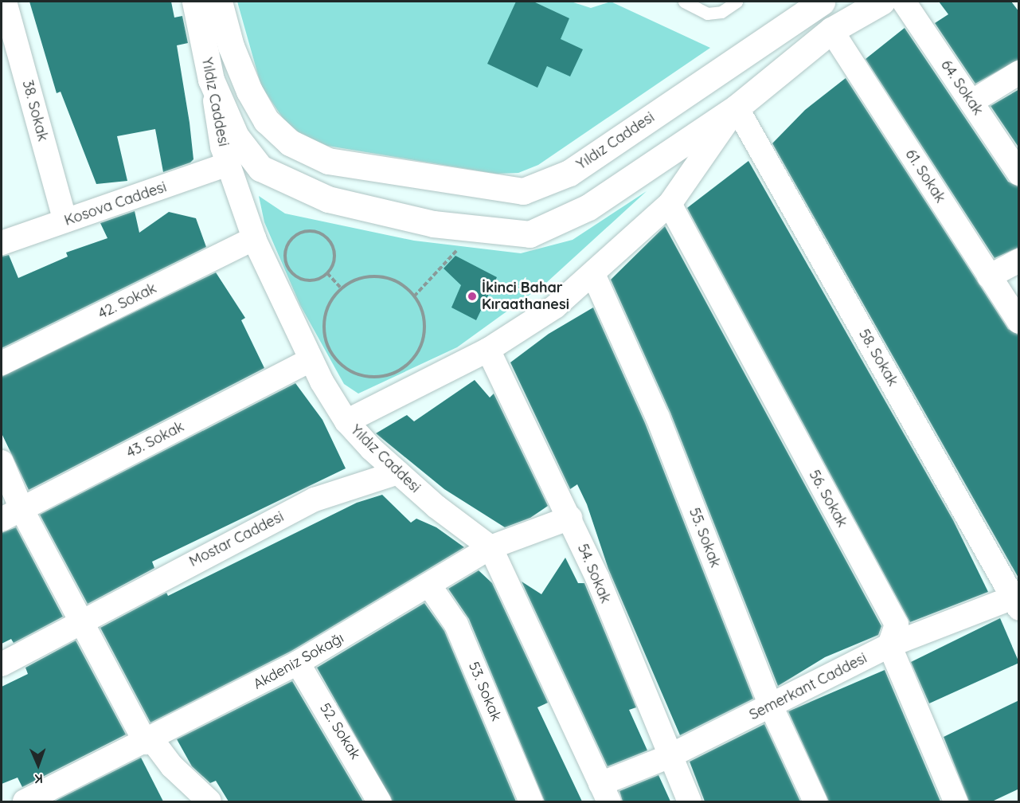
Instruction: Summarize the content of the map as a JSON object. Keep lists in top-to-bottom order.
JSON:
{
  "streets": {
    "main road": ["Yıldız Caddesi"],
    "street": [
      "64. Sokak",
      "38. Sokak",
      "61. Sokak",
      "Kosova Caddesi",
      "42. Sokak",
      "58. Sokak",
      "43. Sokak",
      "56. Sokak",
      "55. Sokak",
      "Mostar Caddesi",
      "54. Sokak",
      "Akdeniz Sokağı",
      "Semerkant Caddesi",
      "53. Sokak",
      "52. Sokak"
    ]
  },
  "crossings": [
    ["Yıldız Caddesi", "Kosova Caddesi"],
    ["Yıldız Caddesi", "42. Sokak"],
    ["Yıldız Caddesi", "43. Sokak"],
    ["Yıldız Caddesi", "Mostar Caddesi"],
    ["Yıldız Caddesi", "Akdeniz Sokağı"],
    ["Yıldız Caddesi", "Semerkant Caddesi"],
    ["38. Sokak", "Kosova Caddesi"],
    ["58. Sokak", "Semerkant Caddesi"],
    ["56. Sokak", "Semerkant Caddesi"],
    ["55. Sokak", "Semerkant Caddesi"],
    ["54. Sokak", "Akdeniz Sokağı"],
    ["54. Sokak", "Semerkant Caddesi"],
    ["Akdeniz Sokağı", "53. Sokak"],
    ["Akdeniz Sokağı", "52. Sokak"]
  ],
  "places": ["İkinci Bahar Kıraathanesi"],
  "north": "bottom"
}
